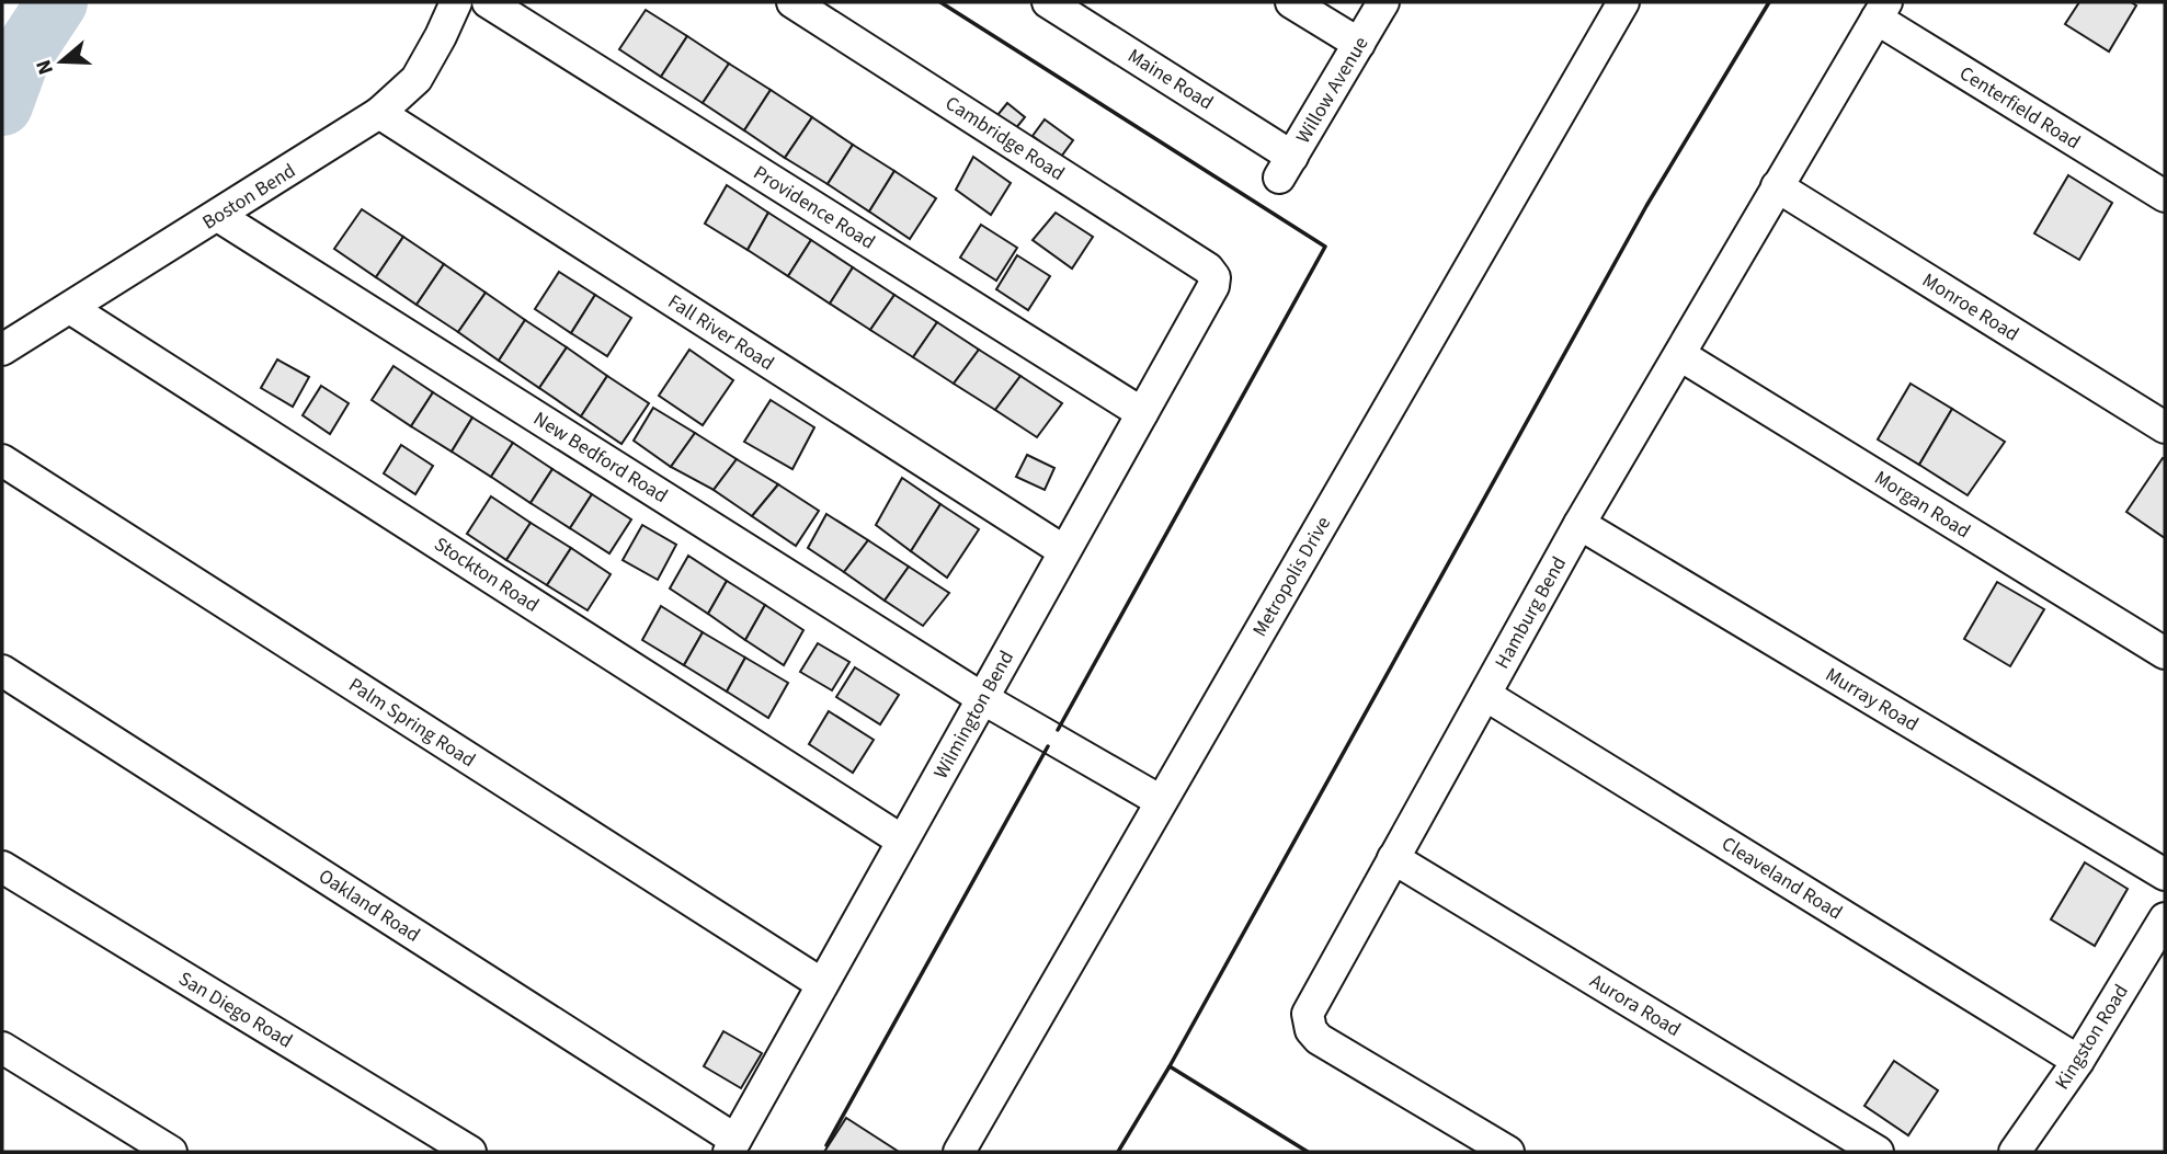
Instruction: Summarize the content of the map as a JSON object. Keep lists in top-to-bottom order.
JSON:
{
  "streets": {
    "street": [
      "Maine Road",
      "Willow Avenue",
      "Centerfield Road",
      "Cambridge Road",
      "Boston Bend",
      "Providence Road",
      "Monroe Road",
      "Fall River Road",
      "New Bedford Road",
      "Morgan Road",
      "Stockton Road",
      "Metropolis Drive",
      "Hamburg Bend",
      "Murray Road",
      "Wilmington Bend",
      "Palm Spring Road",
      "Cleaveland Road",
      "Oakland Road",
      "Aurora Road",
      "San Diego Road",
      "Kingston Road"
    ]
  },
  "crossings": [
    ["Maine Road", "Willow Avenue"],
    ["Centerfield Road", "Hamburg Bend"],
    ["Cambridge Road", "Wilmington Bend"],
    ["Boston Bend", "Fall River Road"],
    ["Boston Bend", "New Bedford Road"],
    ["Boston Bend", "Stockton Road"],
    ["Providence Road", "Wilmington Bend"],
    ["Monroe Road", "Hamburg Bend"],
    ["Fall River Road", "Wilmington Bend"],
    ["New Bedford Road", "Metropolis Drive"],
    ["New Bedford Road", "Wilmington Bend"],
    ["Morgan Road", "Hamburg Bend"],
    ["Stockton Road", "Wilmington Bend"],
    ["Hamburg Bend", "Murray Road"],
    ["Hamburg Bend", "Cleaveland Road"],
    ["Hamburg Bend", "Aurora Road"],
    ["Wilmington Bend", "Palm Spring Road"],
    ["Wilmington Bend", "Oakland Road"],
    ["Cleaveland Road", "Kingston Road"]
  ],
  "north": "left"
}
